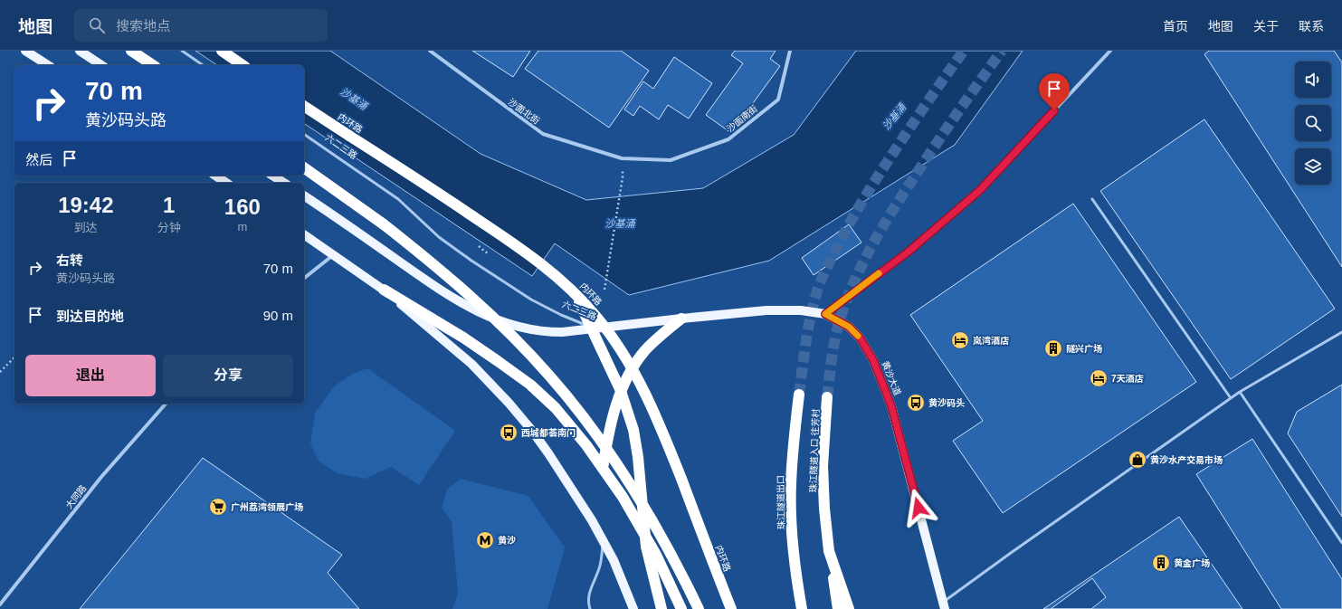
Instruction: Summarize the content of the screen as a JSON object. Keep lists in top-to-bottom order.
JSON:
{
  "streets": {
    "highway": ["内环路", "珠江隧道入口 往芳村", "珠江隧道出口"],
    "main road": ["六二三路", "黄沙大道"],
    "street": ["沙面北街", "沙面南街", "大同路"]
  },
  "crossings": [
    ["沙面北街", "沙面南街"],
    ["六二三路", "黄沙大道"]
  ],
  "water": ["沙基涌"],
  "places": {
    "hotel": ["岚湾酒店", "7天酒店"],
    "building": ["隧兴广场", "黄金广场"],
    "bus stop": ["黄沙码头", "西城都荟南门"],
    "shop": ["黄沙水产交易市场"],
    "supermarket": ["广州荔湾领展广场"],
    "metro station": ["黄沙"]
  },
  "page": {
    "header": "地图",
    "search": "搜索地点",
    "nav": [
      "首页",
      "地图",
      "关于",
      "联系"
    ],
    "turn": ["70 m", "黄沙码头路"],
    "then": "然后",
    "eta": [
      "19:42",
      "到达",
      "1",
      "分钟",
      "160",
      "m"
    ],
    "list": [
      {
        "name": "右转",
        "note": "黄沙码头路",
        "value": "70 m"
      },
      {
        "name": "到达目的地",
        "value": "90 m"
      }
    ],
    "buttons": ["退出", "分享"]
  }
}
